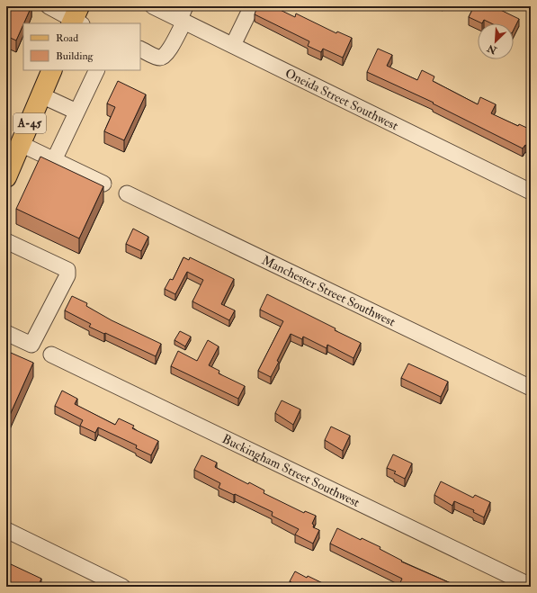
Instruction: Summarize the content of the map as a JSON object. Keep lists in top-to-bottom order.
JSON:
{
  "streets": {
    "main road": ["A-45"],
    "street": ["Oneida Street Southwest", "Manchester Street Southwest", "Buckingham Street Southwest"]
  },
  "legend": ["Road", "Building"],
  "north": "bottom left"
}
